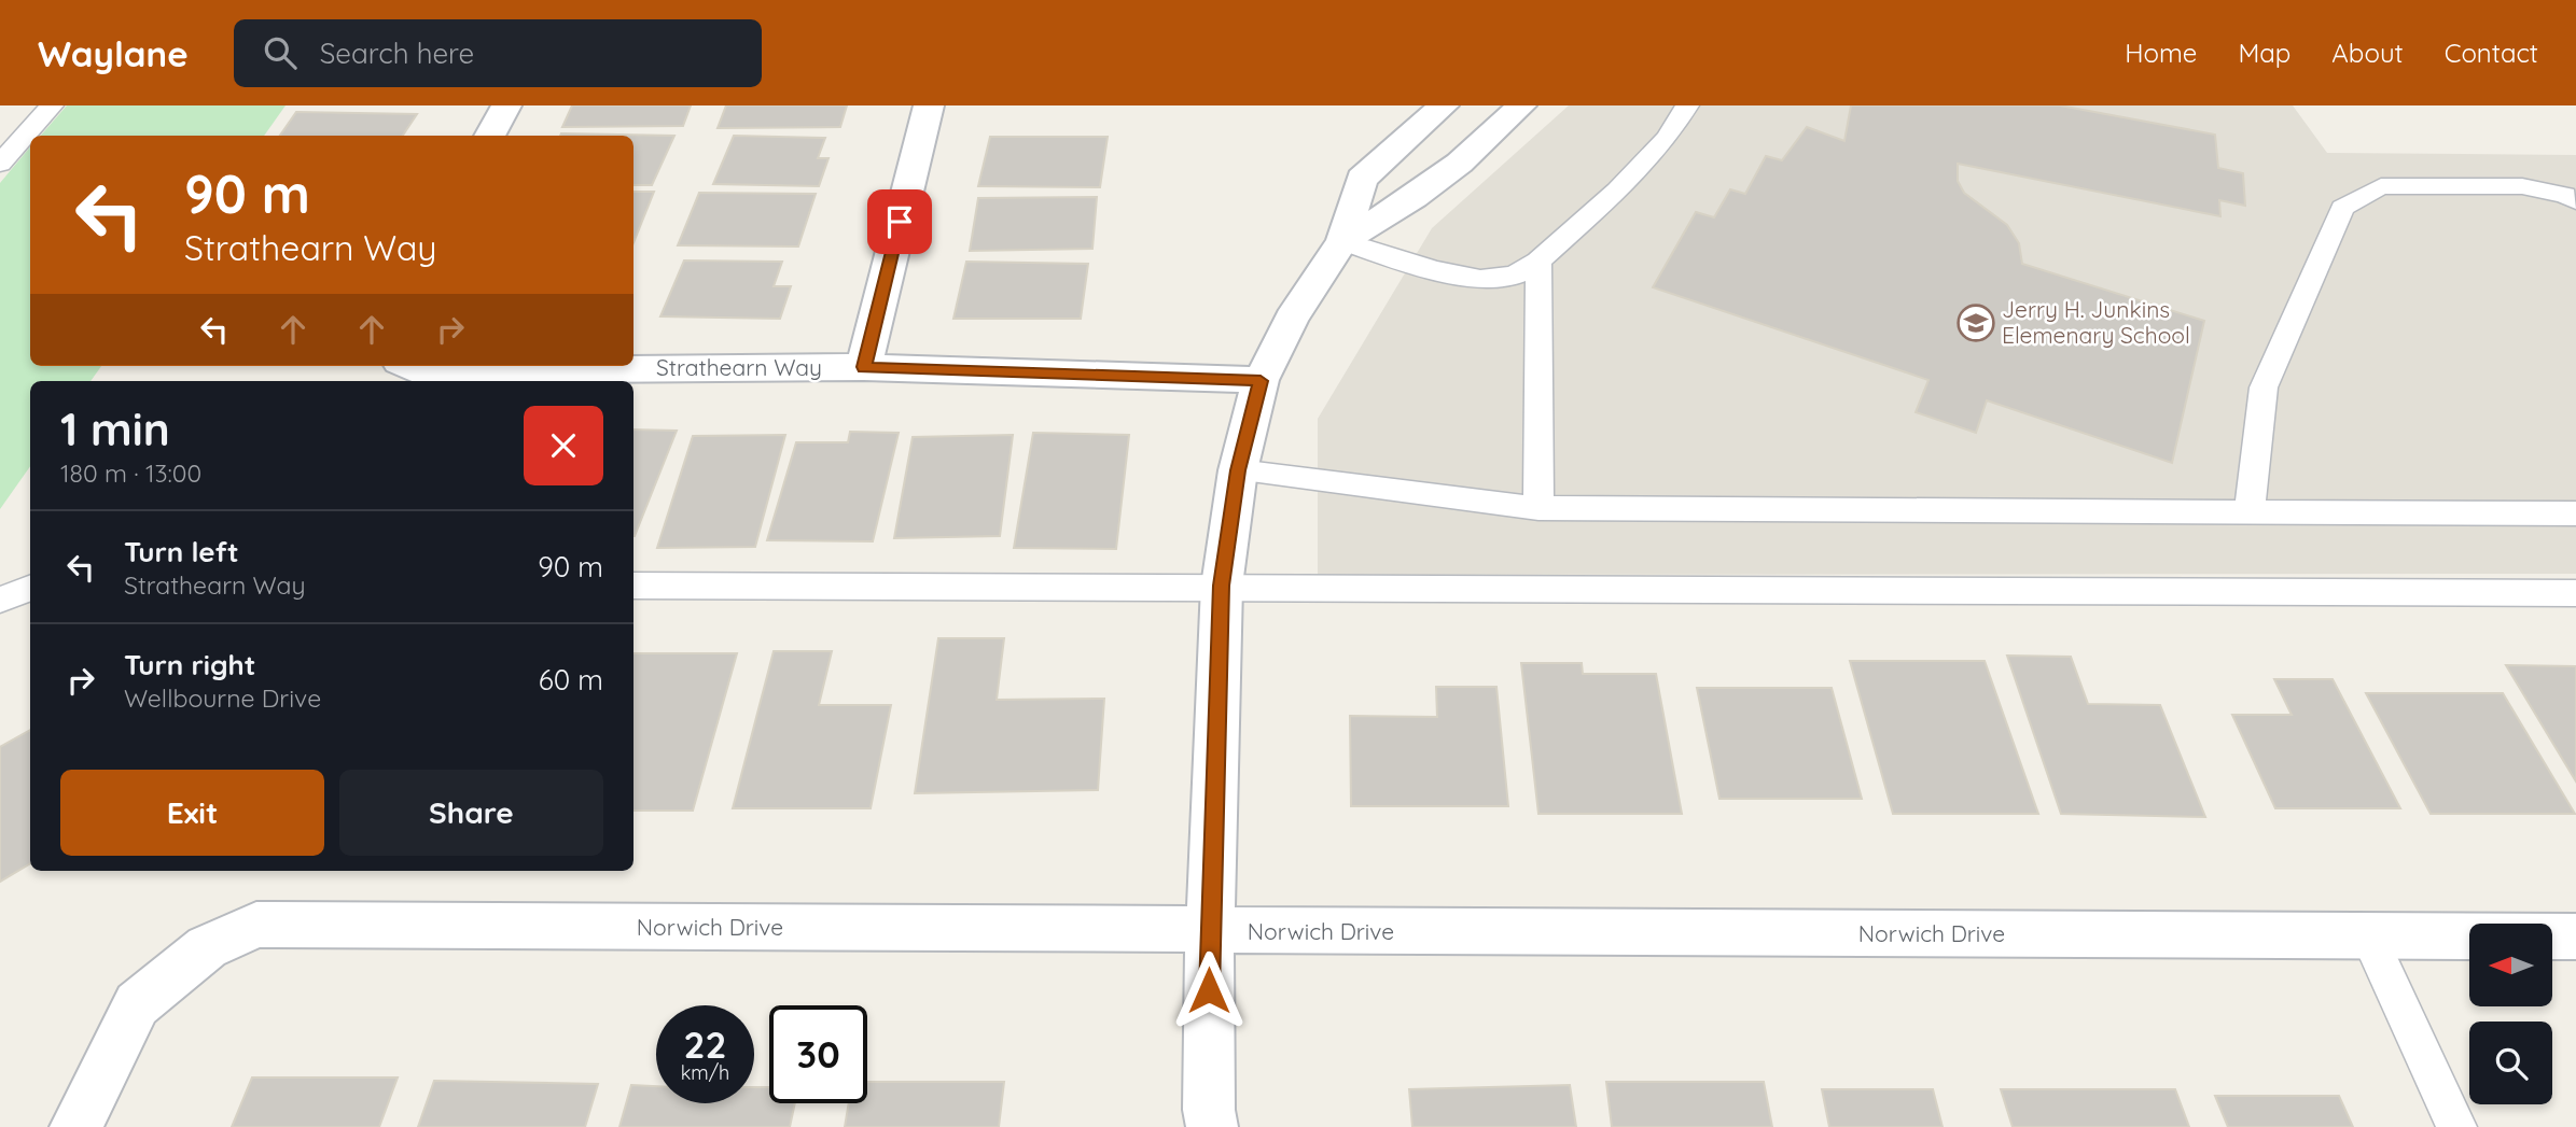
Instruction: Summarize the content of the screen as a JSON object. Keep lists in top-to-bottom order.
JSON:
{
  "streets": {
    "street": ["Strathearn Way", "Norwich Drive"]
  },
  "places": {
    "school or university": ["Jerry H. Junkins Elemenary School"]
  },
  "north": "left",
  "page": {
    "header": "Waylane",
    "search": "Search here",
    "nav": [
      "Home",
      "Map",
      "About",
      "Contact"
    ],
    "turn": ["90 m", "Strathearn Way"],
    "heading": ["1 min", "180 m · 13:00"],
    "list": [
      {
        "name": "Turn left",
        "note": "Strathearn Way",
        "value": "90 m"
      },
      {
        "name": "Turn right",
        "note": "Wellbourne Drive",
        "value": "60 m"
      }
    ],
    "buttons": ["Exit", "Share"],
    "speed": "22 km/h",
    "limit": "30"
  }
}
